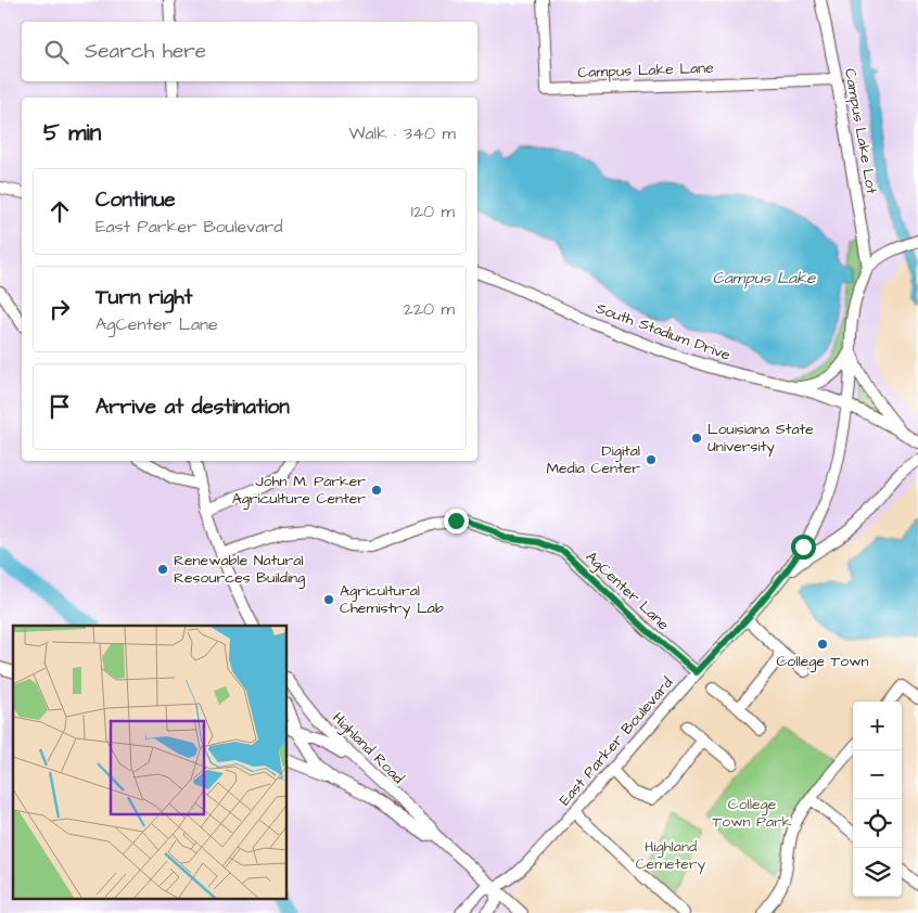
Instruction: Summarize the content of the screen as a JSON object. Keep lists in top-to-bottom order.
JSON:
{
  "streets": {
    "street": [
      "Campus Lake Lane",
      "Campus Lake Lot",
      "South Stadium Drive",
      "AgCenter Lane",
      "East Parker Boulevard",
      "Highland Road"
    ]
  },
  "crossings": [
    ["Campus Lake Lane", "Campus Lake Lot"],
    ["Campus Lake Lot", "East Parker Boulevard"],
    ["South Stadium Drive", "East Parker Boulevard"],
    ["AgCenter Lane", "East Parker Boulevard"],
    ["East Parker Boulevard", "Highland Road"]
  ],
  "water": ["Campus Lake"],
  "parks": ["College Town Park", "Highland Cemetery"],
  "places": [
    "Louisiana State University",
    "Digital Media Center",
    "John M. Parker Agriculture Center",
    "Renewable Natural Resources Building",
    "Agricultural Chemistry Lab",
    "College Town"
  ],
  "page": {
    "search": "Search here",
    "heading": ["5 min", "Walk · 340 m"],
    "list": [
      ["Continue", "East Parker Boulevard", "120 m"],
      ["Turn right", "AgCenter Lane", "220 m"],
      "Arrive at destination"
    ],
    "map_buttons": ["+", "−"]
  }
}
